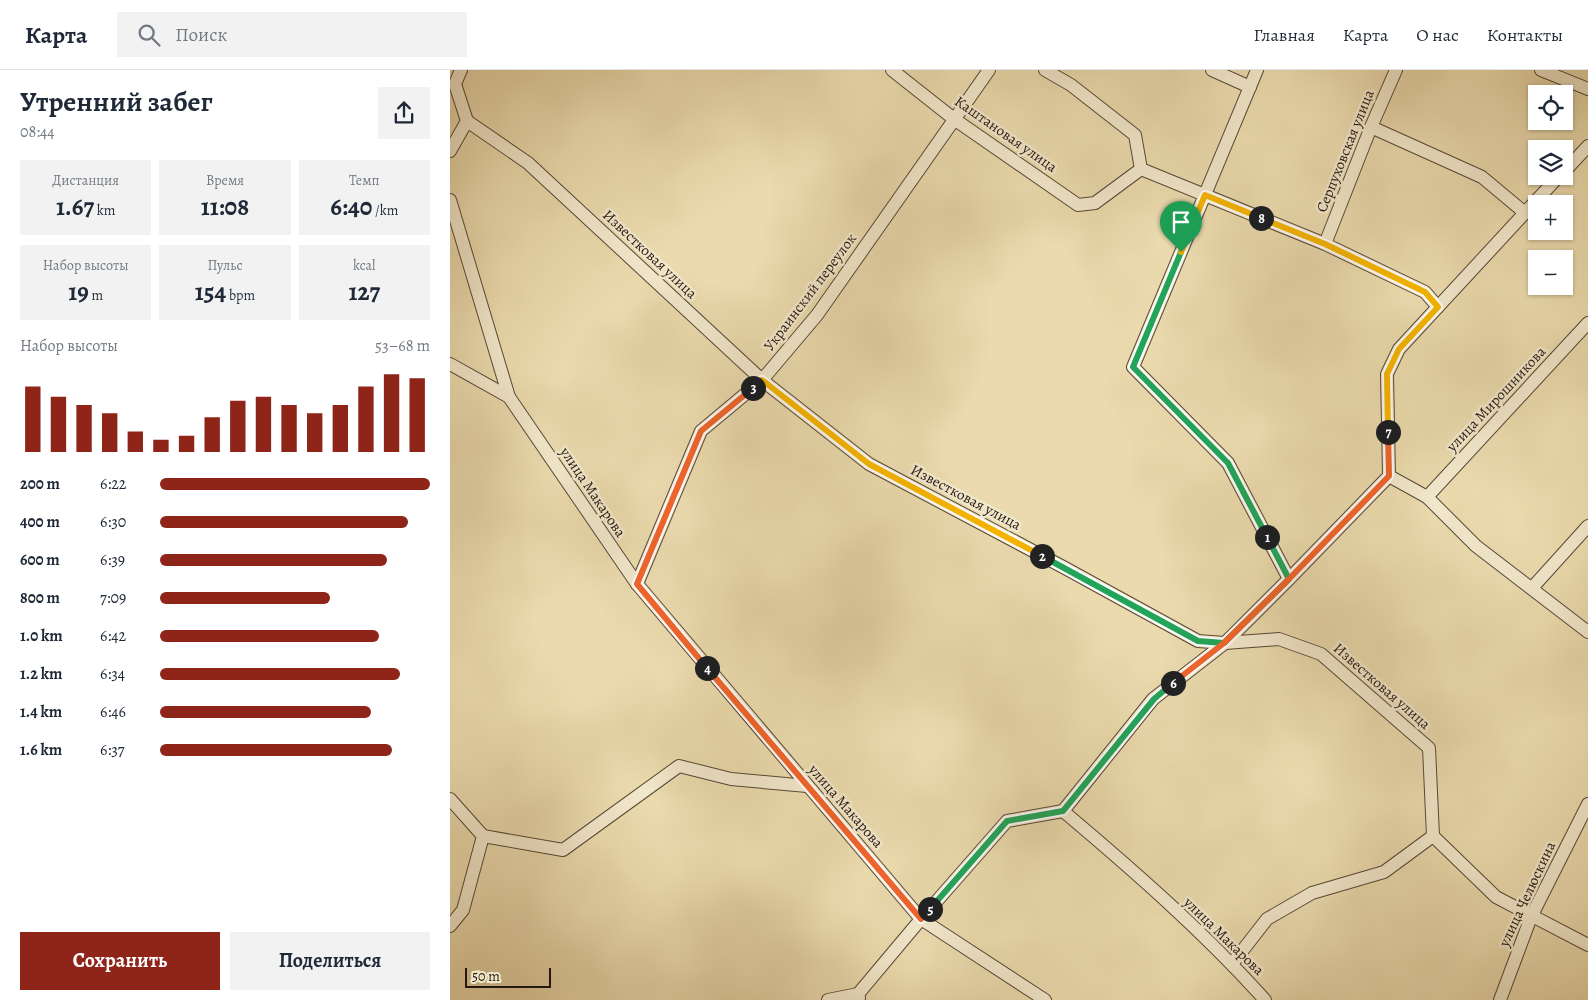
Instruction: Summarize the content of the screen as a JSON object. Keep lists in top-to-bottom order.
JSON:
{
  "streets": {
    "street": [
      "Каштановая улица",
      "Серпуховская улица",
      "Известковая улица",
      "Украинский переулок",
      "улица Мирошникова",
      "улица Макарова",
      "улица Челюскина"
    ]
  },
  "crossings": [
    ["Каштановая улица", "Украинский переулок"],
    ["Известковая улица", "Украинский переулок"],
    ["Украинский переулок", "улица Макарова"]
  ],
  "scale_bar": "50 m",
  "page": {
    "header": "Карта",
    "search": "Поиск",
    "nav": [
      "Главная",
      "Карта",
      "О нас",
      "Контакты"
    ],
    "heading": ["Утренний забег", "08:44"],
    "map_buttons": ["+", "−"],
    "stats": [
      ["Дистанция", "1.67 km"],
      ["Время", "11:08"],
      ["Темп", "6:40 /km"],
      ["Набор высоты", "19 m"],
      ["Пульс", "154 bpm"],
      ["kcal", "127"]
    ],
    "pins": [
      "8",
      "3",
      "7",
      "1",
      "2",
      "4",
      "6",
      "5"
    ],
    "chart": ["Набор высоты", "53–68 m"],
    "list": [
      {
        "name": "200 m",
        "note": "6:22"
      },
      {
        "name": "400 m",
        "note": "6:30"
      },
      {
        "name": "600 m",
        "note": "6:39"
      },
      {
        "name": "800 m",
        "note": "7:09"
      },
      {
        "name": "1.0 km",
        "note": "6:42"
      },
      {
        "name": "1.2 km",
        "note": "6:34"
      },
      {
        "name": "1.4 km",
        "note": "6:46"
      },
      {
        "name": "1.6 km",
        "note": "6:37"
      }
    ],
    "buttons": ["Сохранить", "Поделиться"],
    "scale": "50 m"
  }
}
